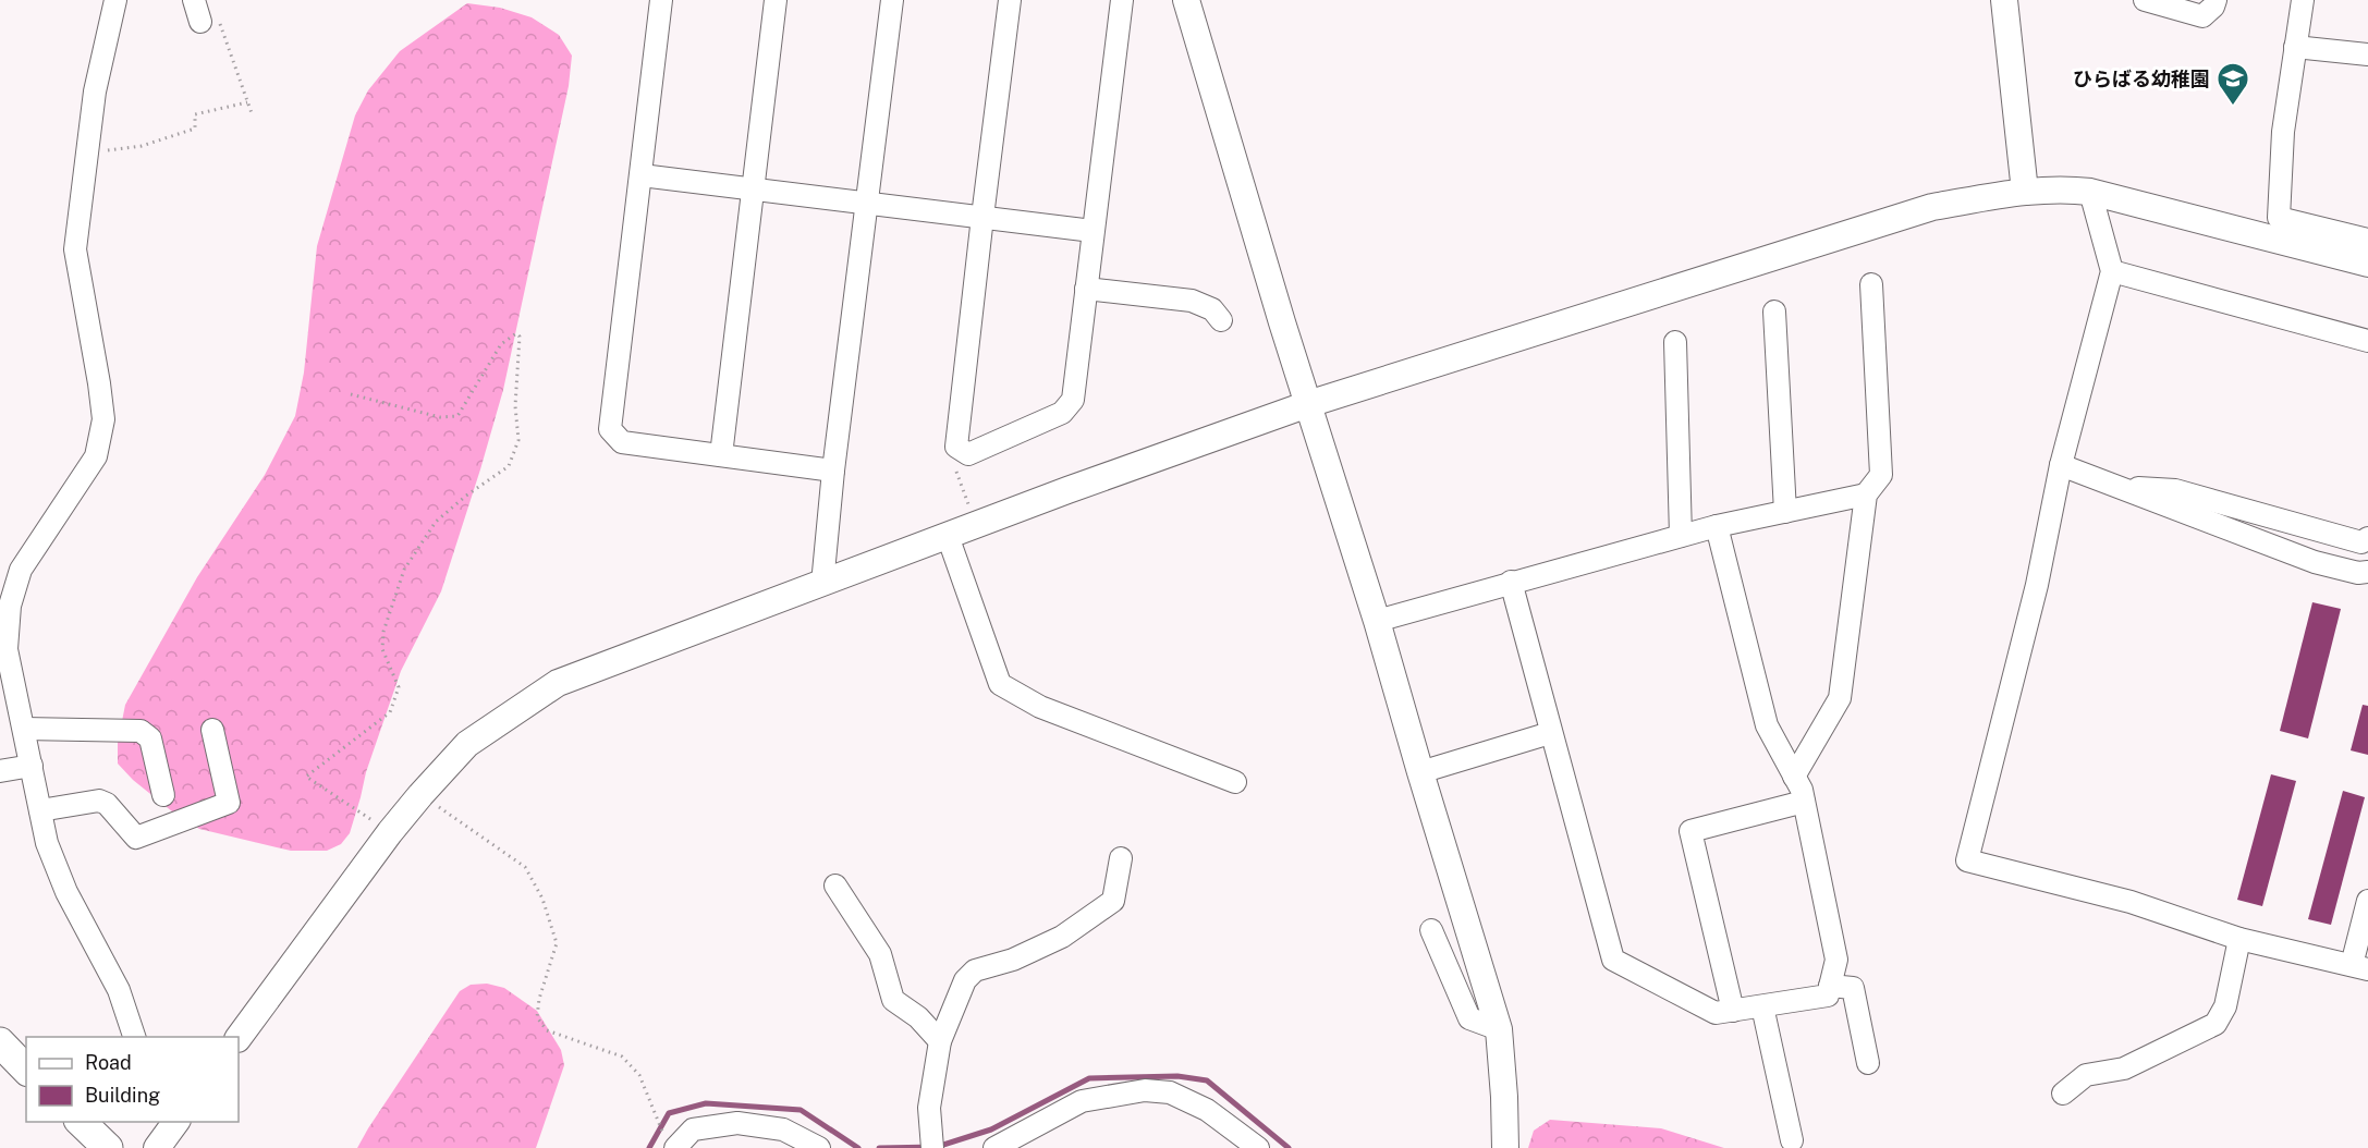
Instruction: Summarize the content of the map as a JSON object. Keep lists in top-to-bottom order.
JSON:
{
  "places": {
    "school or university": ["ひらばる幼稚園"]
  },
  "legend": ["Road", "Building"]
}
